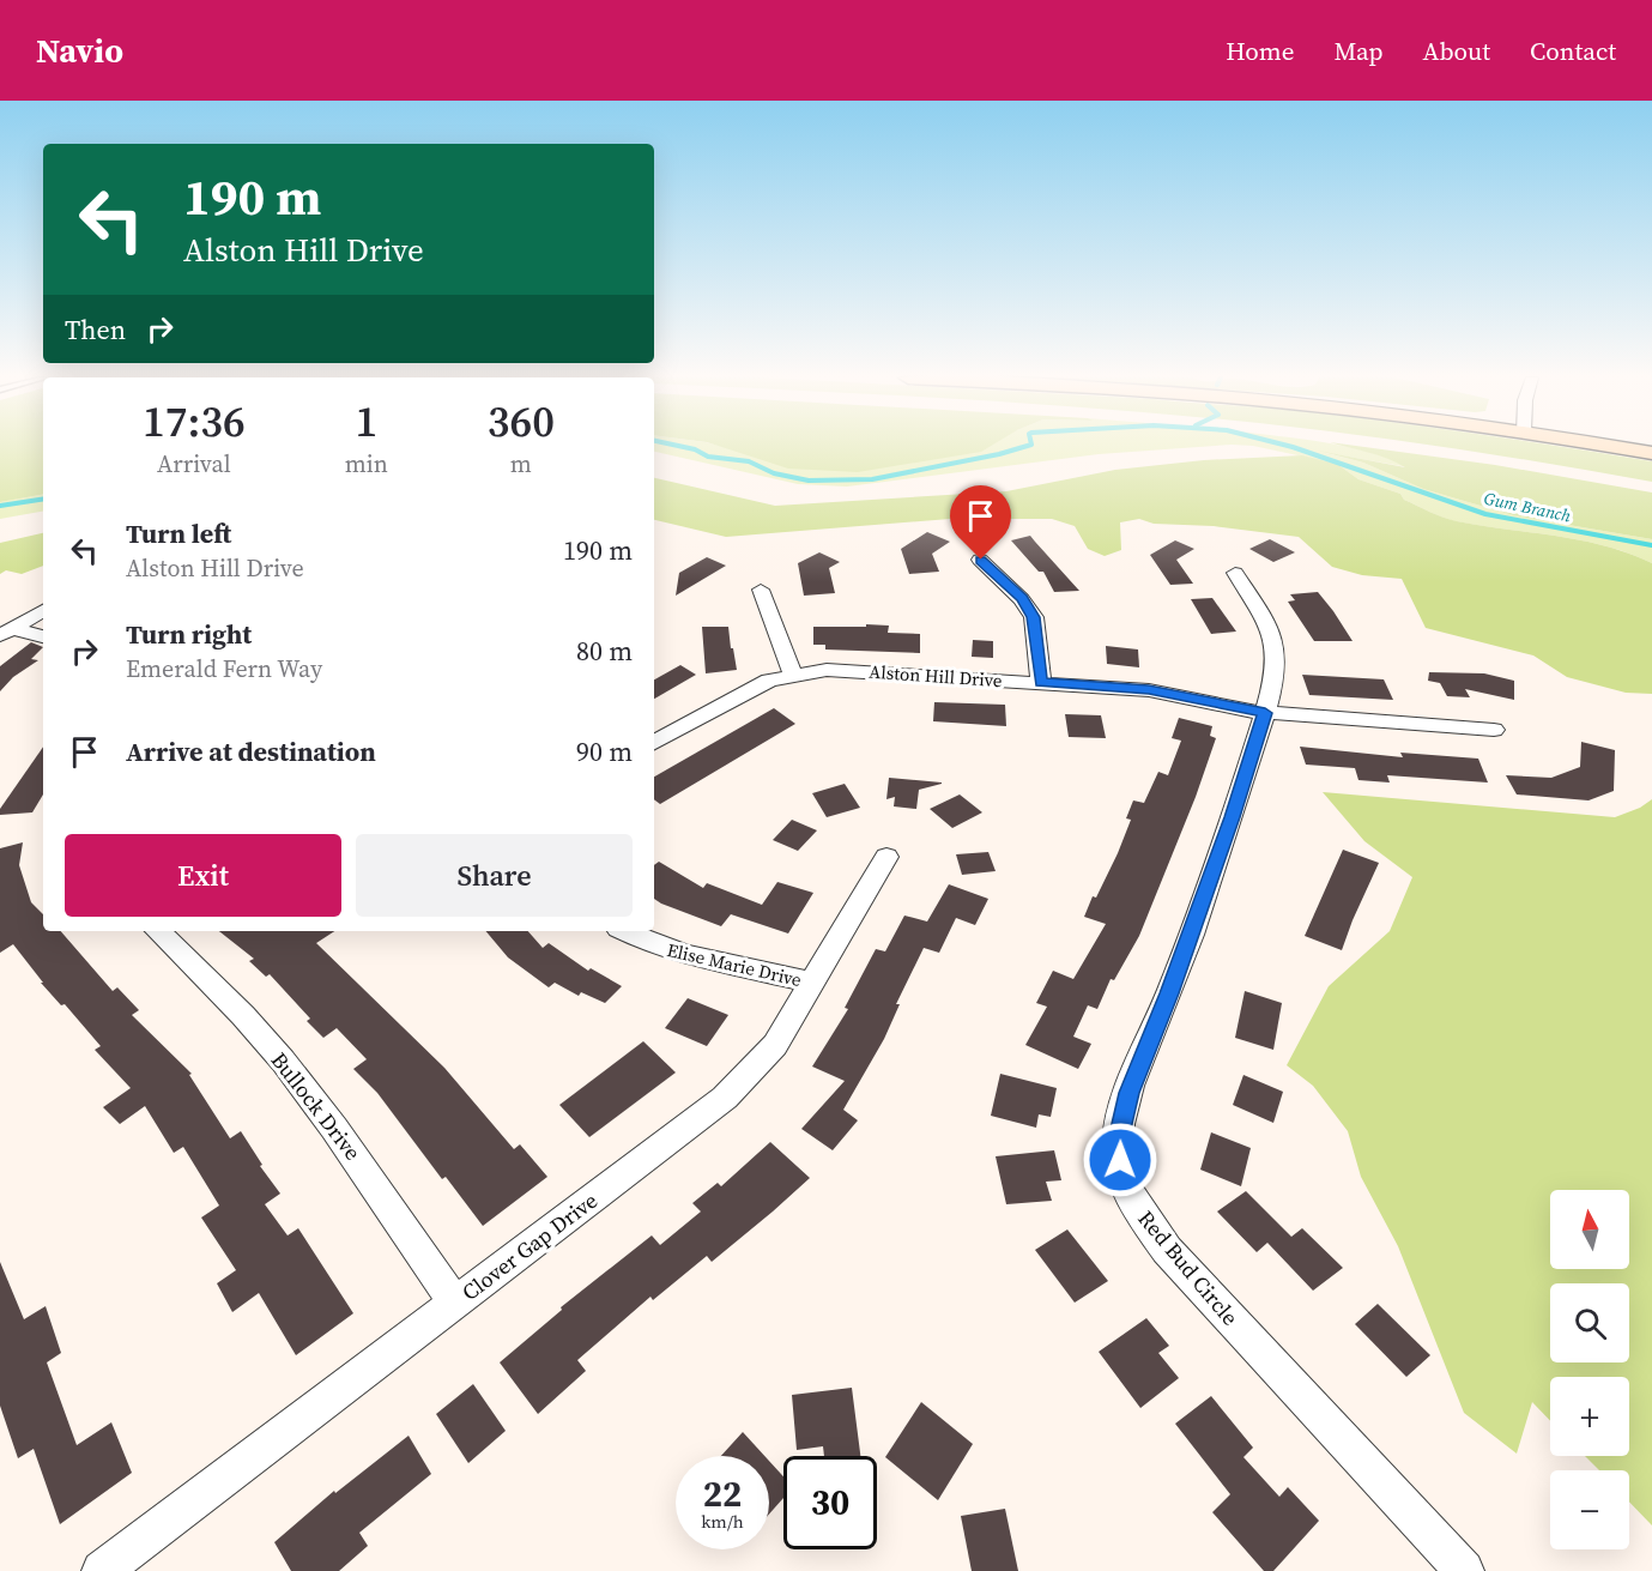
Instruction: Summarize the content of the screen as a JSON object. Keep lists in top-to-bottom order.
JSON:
{
  "streets": {
    "street": [
      "Alston Hill Drive",
      "Elise Marie Drive",
      "Bullock Drive",
      "Clover Gap Drive",
      "Red Bud Circle"
    ]
  },
  "crossings": [
    ["Alston Hill Drive", "Red Bud Circle"],
    ["Elise Marie Drive", "Clover Gap Drive"],
    ["Bullock Drive", "Clover Gap Drive"]
  ],
  "water": ["Gum Branch"],
  "north": "top",
  "page": {
    "header": "Navio",
    "nav": [
      "Home",
      "Map",
      "About",
      "Contact"
    ],
    "turn": ["190 m", "Alston Hill Drive"],
    "then": "Then",
    "eta": [
      "17:36",
      "Arrival",
      "1",
      "min",
      "360",
      "m"
    ],
    "list": [
      {
        "name": "Turn left",
        "note": "Alston Hill Drive",
        "value": "190 m"
      },
      {
        "name": "Turn right",
        "note": "Emerald Fern Way",
        "value": "80 m"
      },
      {
        "name": "Arrive at destination",
        "value": "90 m"
      }
    ],
    "buttons": ["Exit", "Share"],
    "map_buttons": ["+", "−"],
    "speed": "22 km/h",
    "limit": "30"
  }
}
